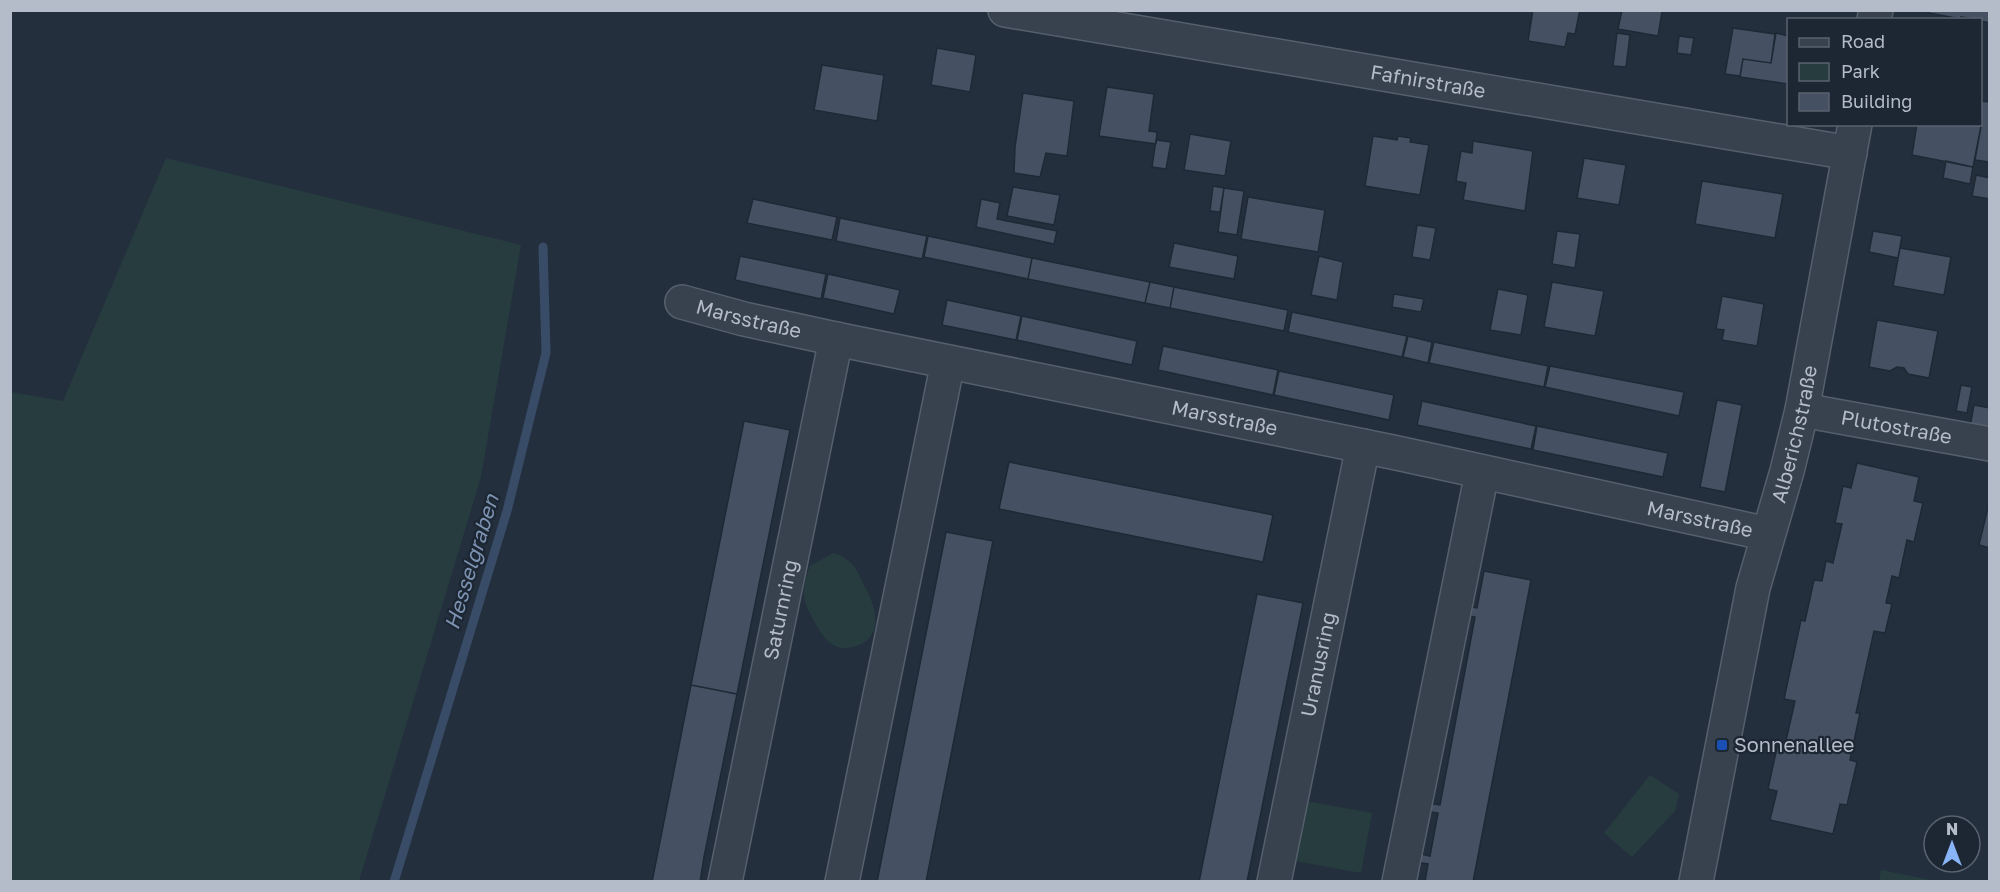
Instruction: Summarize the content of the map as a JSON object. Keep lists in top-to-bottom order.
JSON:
{
  "streets": {
    "street": [
      "Fafnirstraße",
      "Marsstraße",
      "Plutostraße",
      "Alberichstraße",
      "Saturnring",
      "Uranusring"
    ]
  },
  "crossings": [
    ["Fafnirstraße", "Alberichstraße"],
    ["Marsstraße", "Alberichstraße"],
    ["Marsstraße", "Saturnring"],
    ["Marsstraße", "Uranusring"],
    ["Plutostraße", "Alberichstraße"]
  ],
  "water": ["Hesselgraben"],
  "places": {
    "transit": ["Sonnenallee"]
  },
  "legend": ["Road", "Park", "Building"],
  "north": "top"
}
